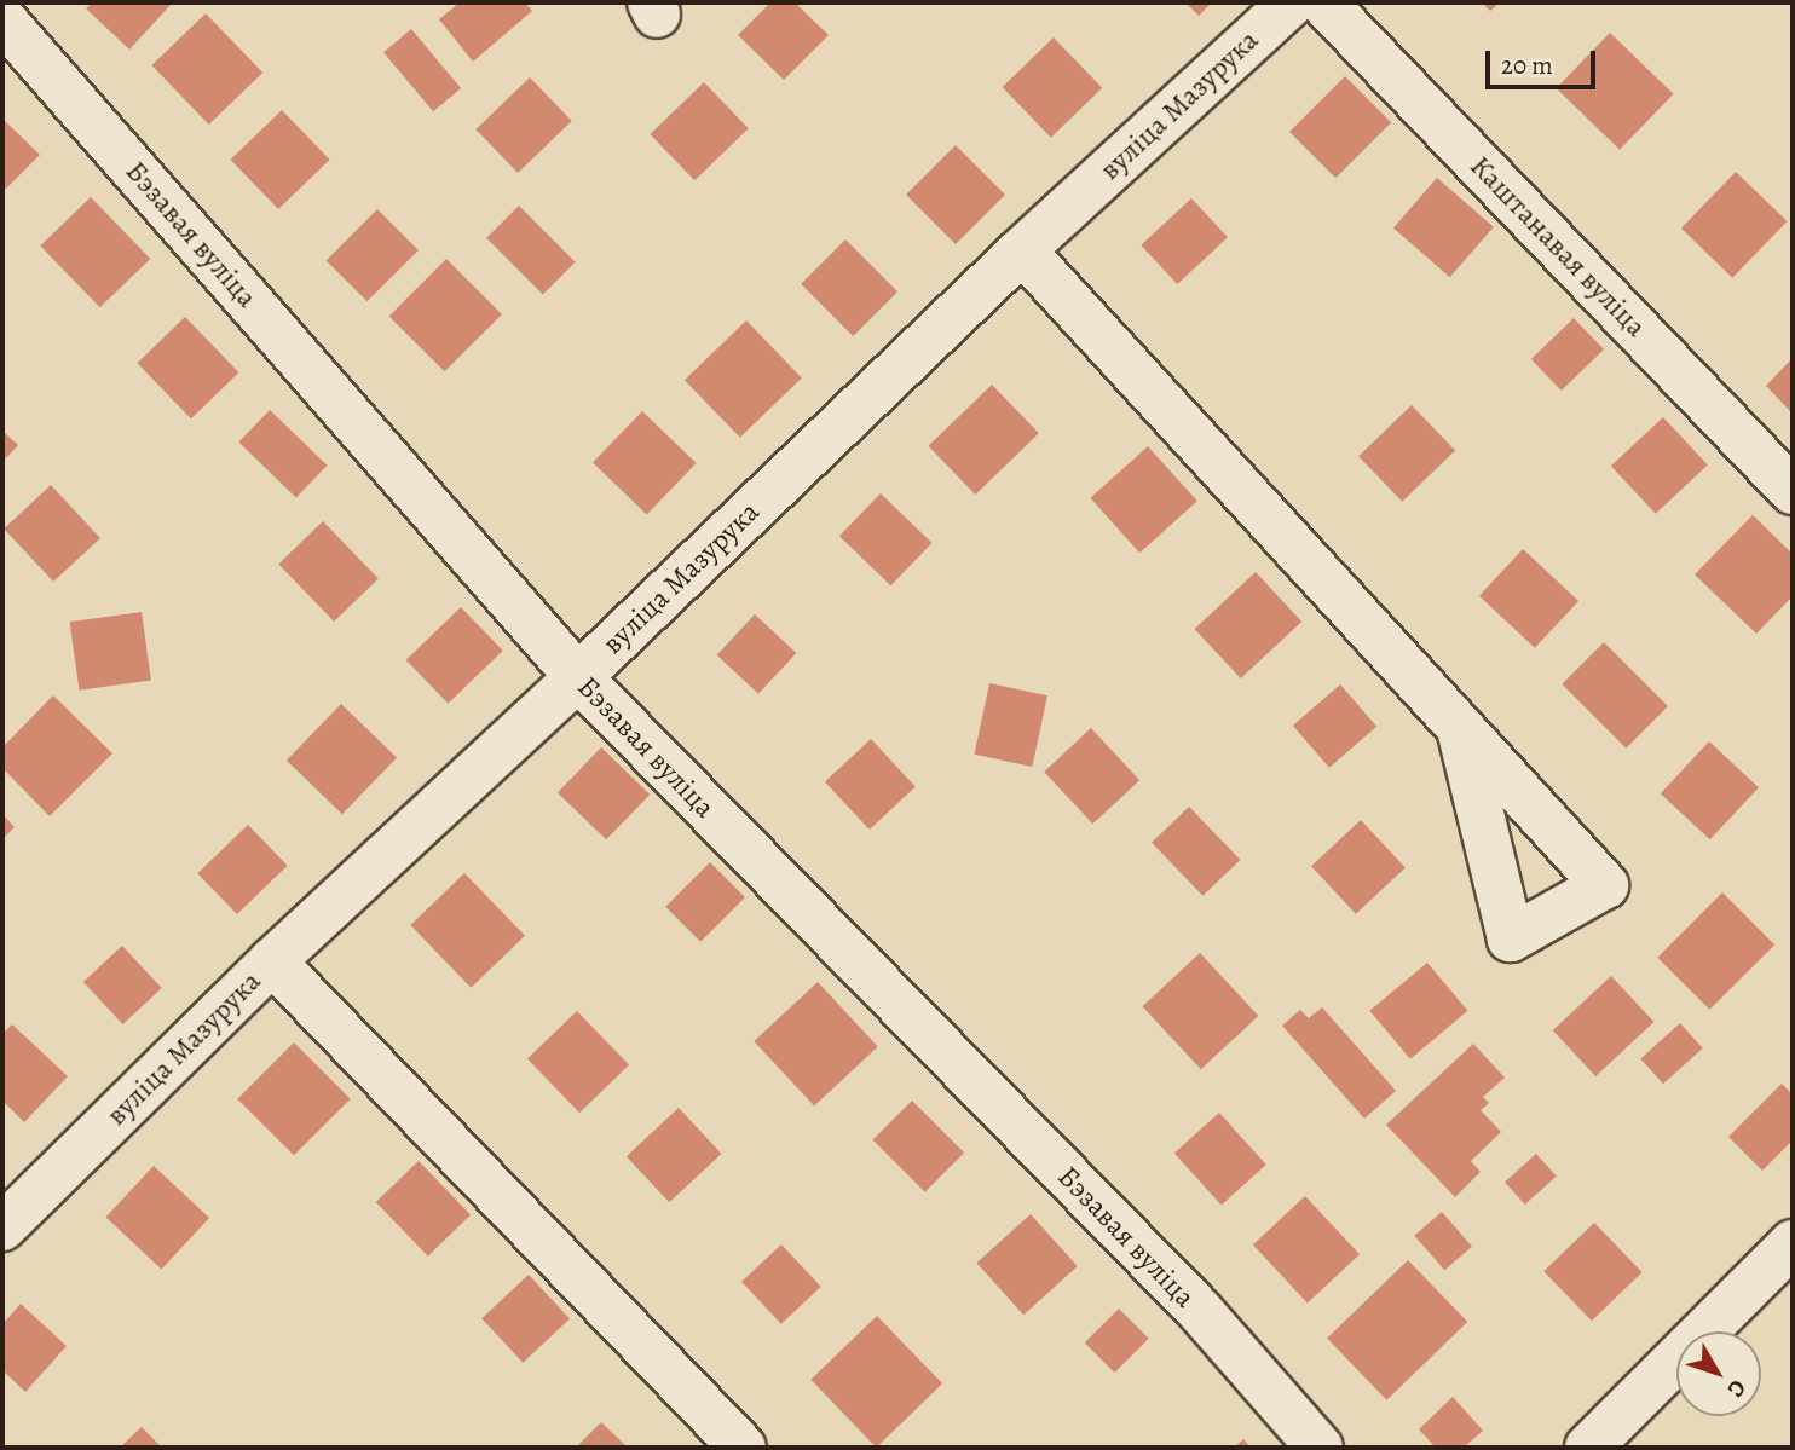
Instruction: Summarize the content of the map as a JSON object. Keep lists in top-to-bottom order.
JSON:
{
  "streets": {
    "street": ["вуліца Мазурука", "Бэзавая вуліца", "Каштанавая вуліца"]
  },
  "crossings": [
    ["вуліца Мазурука", "Бэзавая вуліца"]
  ],
  "scale_bar": "20 m",
  "north": "bottom right"
}
